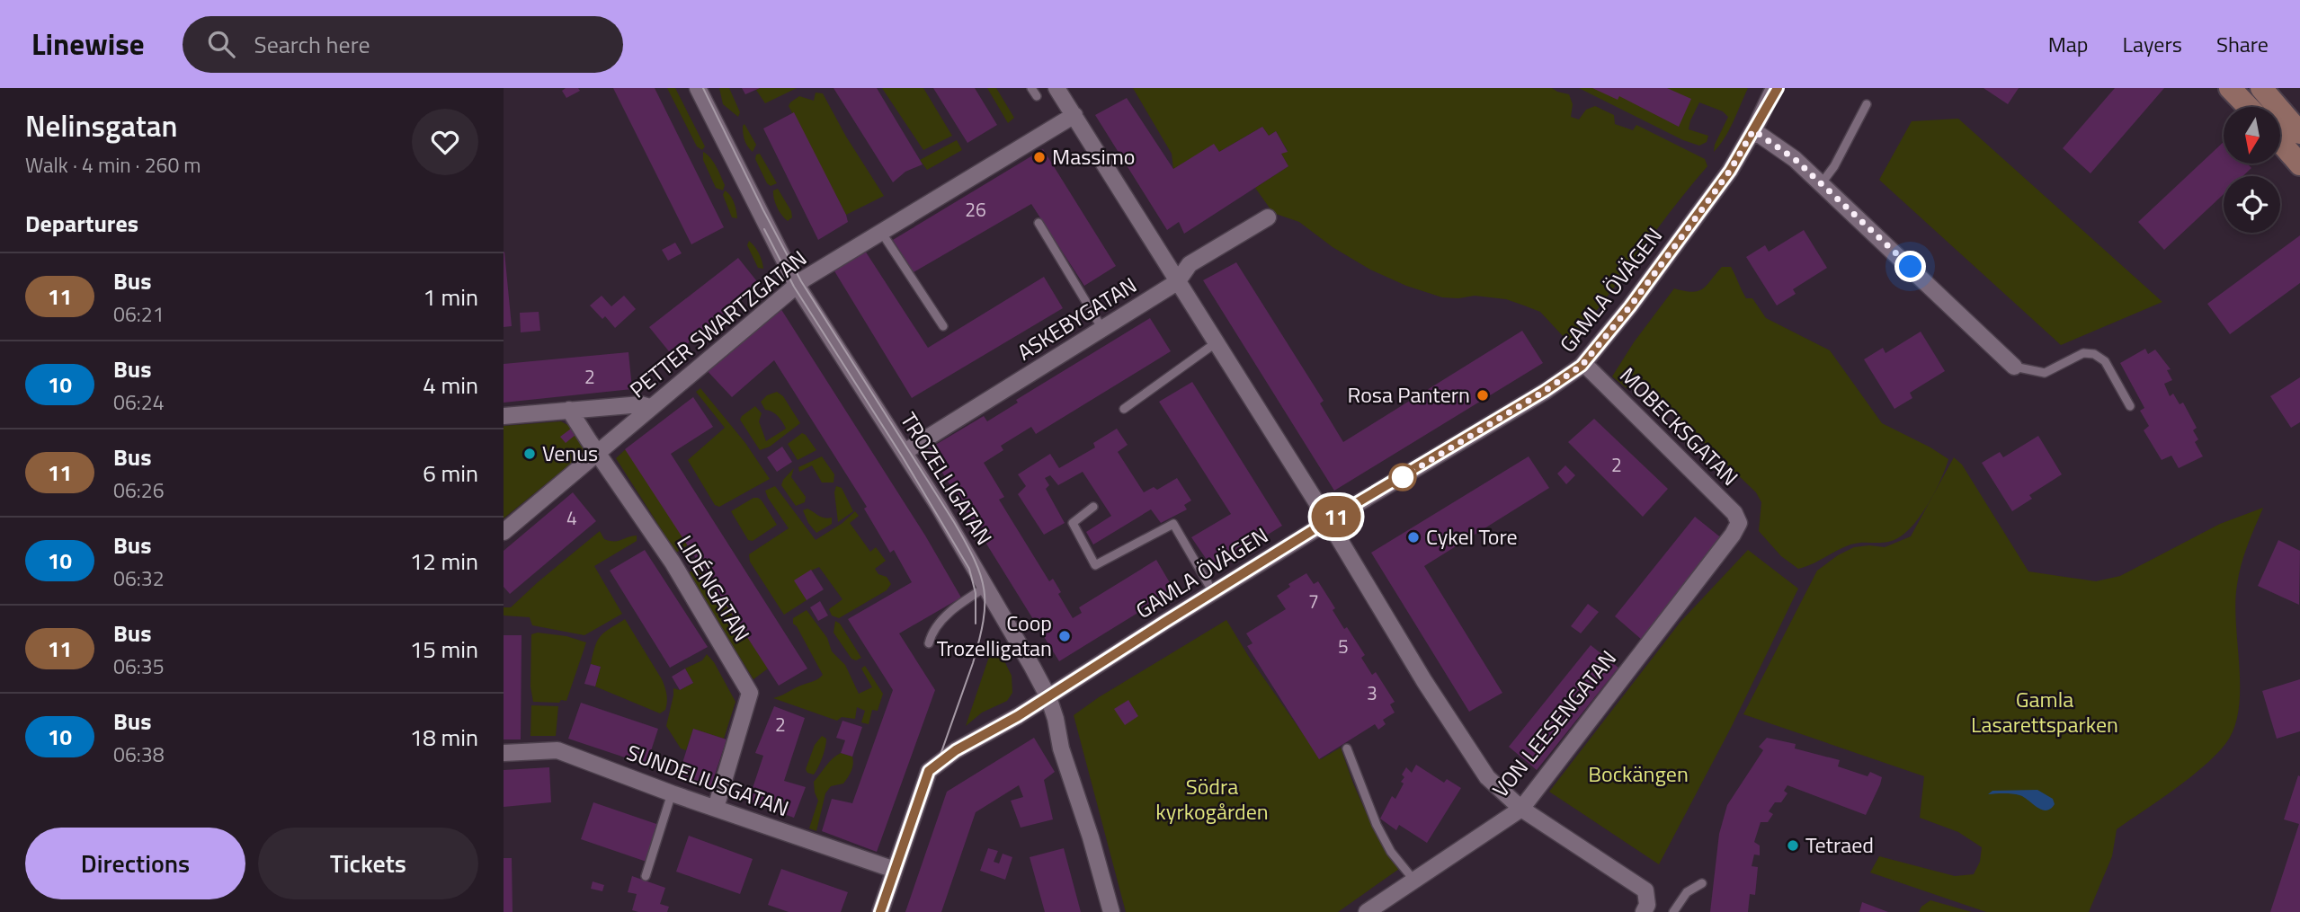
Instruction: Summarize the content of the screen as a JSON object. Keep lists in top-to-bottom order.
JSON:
{
  "streets": {
    "street": [
      "GAMLA ÖVÄGEN",
      "ASKEBYGATAN",
      "PETTER SWARTZGATAN",
      "MOBECKSGATAN",
      "TROZELLIGATAN",
      "LIDÉNGATAN",
      "VON LEESENGATAN",
      "SUNDELIUSGATAN"
    ]
  },
  "crossings": [
    ["GAMLA ÖVÄGEN", "MOBECKSGATAN"],
    ["GAMLA ÖVÄGEN", "TROZELLIGATAN"],
    ["GAMLA ÖVÄGEN", "SUNDELIUSGATAN"],
    ["ASKEBYGATAN", "TROZELLIGATAN"],
    ["PETTER SWARTZGATAN", "TROZELLIGATAN"],
    ["PETTER SWARTZGATAN", "LIDÉNGATAN"],
    ["MOBECKSGATAN", "VON LEESENGATAN"],
    ["LIDÉNGATAN", "SUNDELIUSGATAN"]
  ],
  "parks": ["Gamla Lasarettsparken", "Bockängen", "Södra kyrkogården"],
  "places": [
    "Massimo",
    "Rosa Pantern",
    "Venus",
    "Cykel Tore",
    "Coop Trozelligatan",
    "Tetraed"
  ],
  "lines": ["bus line 11"],
  "house_numbers": [
    "26",
    "2",
    "2",
    "4",
    "7",
    "5",
    "3",
    "2"
  ],
  "north": "bottom",
  "page": {
    "header": "Linewise",
    "search": "Search here",
    "nav": ["Map", "Layers", "Share"],
    "heading": [
      ["Nelinsgatan", "Walk · 4 min · 260 m"],
      "Departures"
    ],
    "on_map": "11",
    "list": [
      {
        "mark": "11",
        "name": "Bus",
        "note": "06:21",
        "value": "1 min"
      },
      {
        "mark": "10",
        "name": "Bus",
        "note": "06:24",
        "value": "4 min"
      },
      {
        "mark": "11",
        "name": "Bus",
        "note": "06:26",
        "value": "6 min"
      },
      {
        "mark": "10",
        "name": "Bus",
        "note": "06:32",
        "value": "12 min"
      },
      {
        "mark": "11",
        "name": "Bus",
        "note": "06:35",
        "value": "15 min"
      },
      {
        "mark": "10",
        "name": "Bus",
        "note": "06:38",
        "value": "18 min"
      }
    ],
    "buttons": ["Directions", "Tickets"]
  }
}
